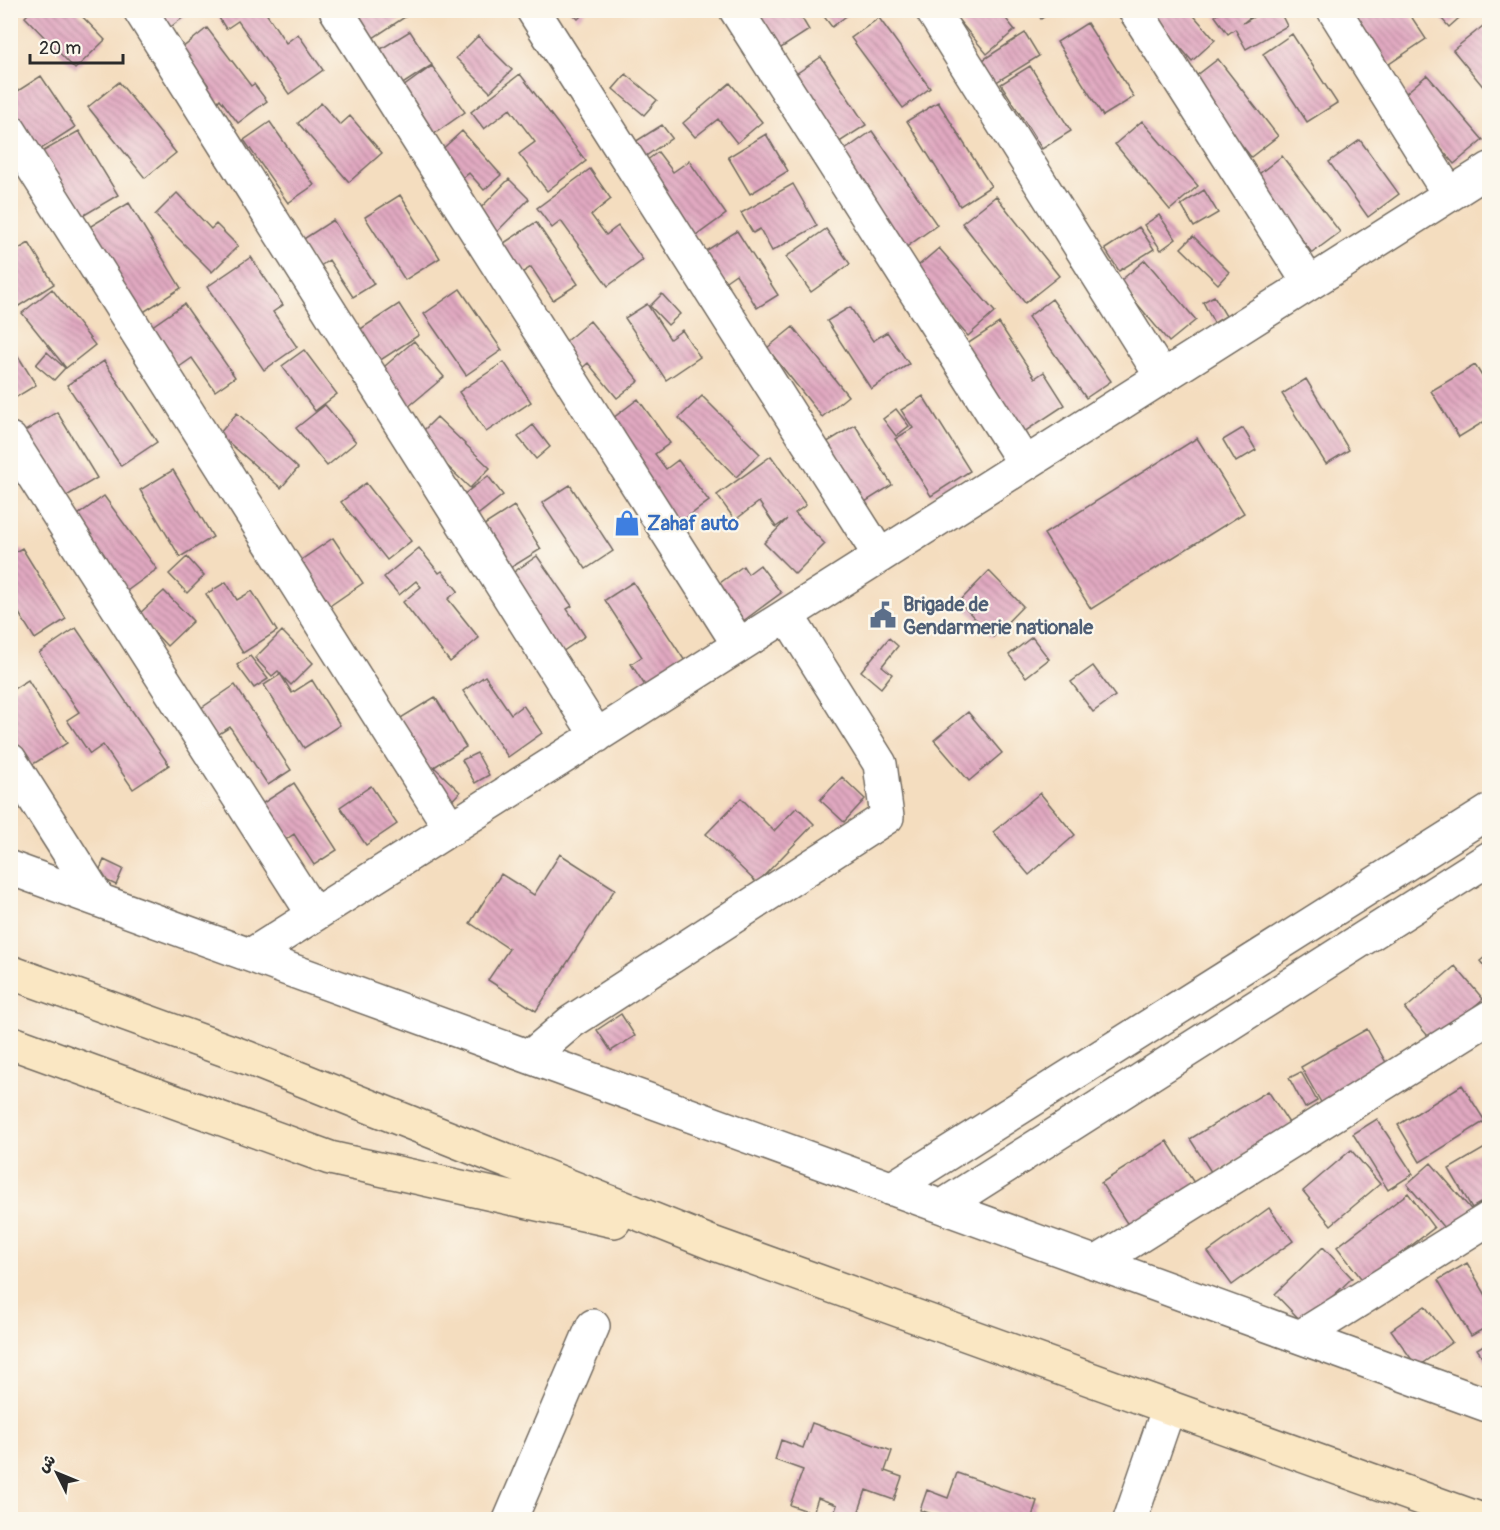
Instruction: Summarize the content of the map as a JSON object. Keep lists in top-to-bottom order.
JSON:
{
  "places": {
    "shop": ["Zahaf auto"],
    "public building": ["Brigade de Gendarmerie nationale"]
  },
  "scale_bar": "20 m",
  "north": "top left"
}
